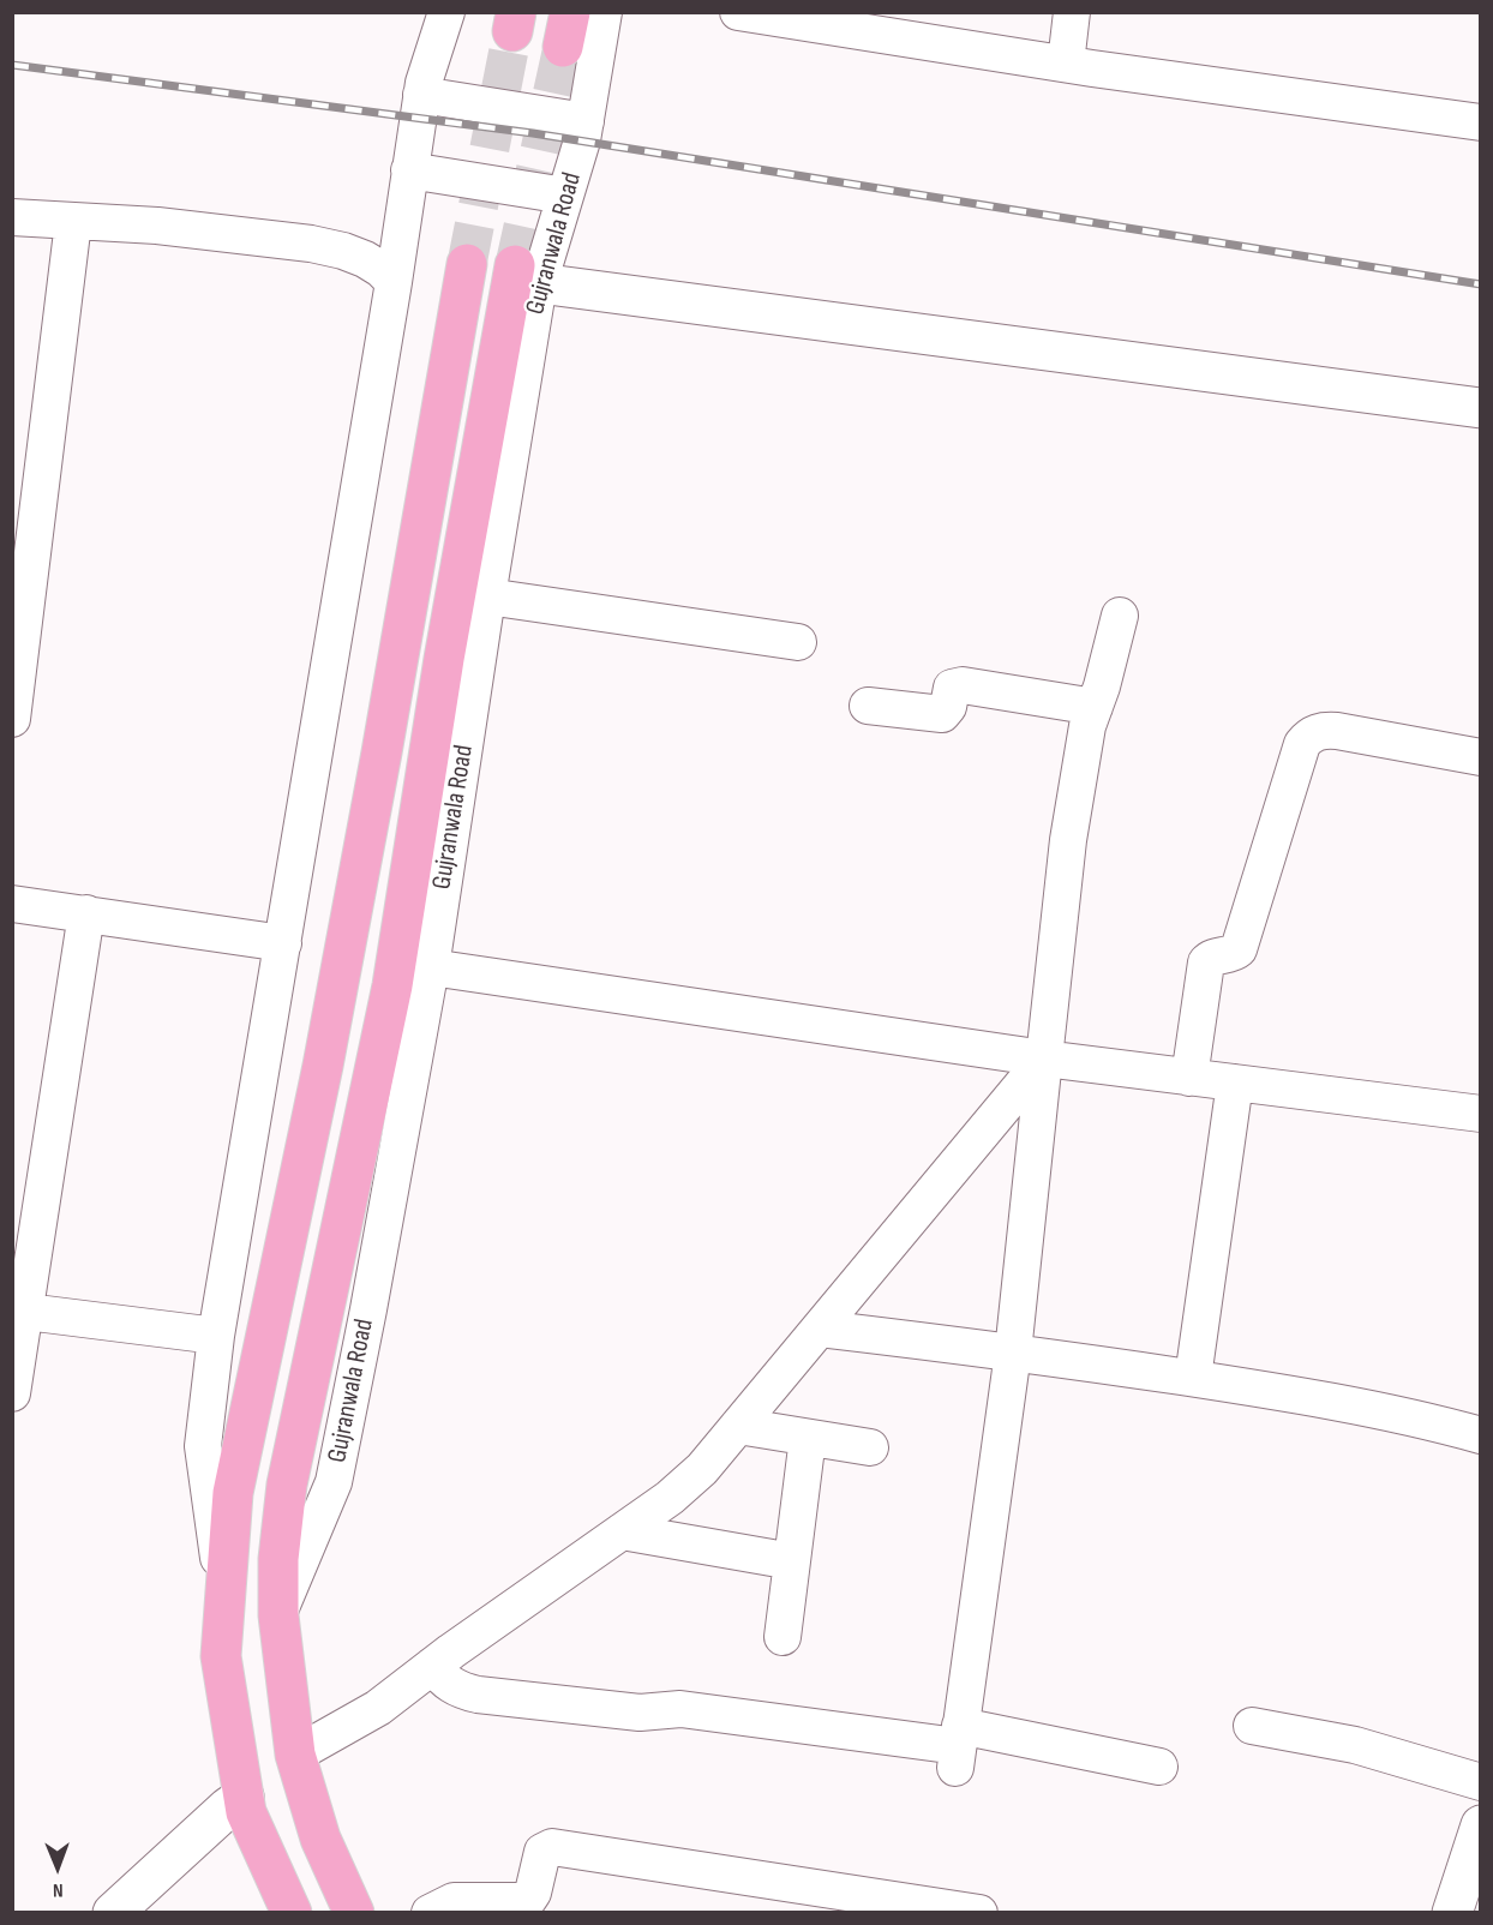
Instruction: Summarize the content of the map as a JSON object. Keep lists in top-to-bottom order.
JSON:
{
  "streets": {
    "highway": ["Gujranwala Road"]
  },
  "north": "bottom"
}
